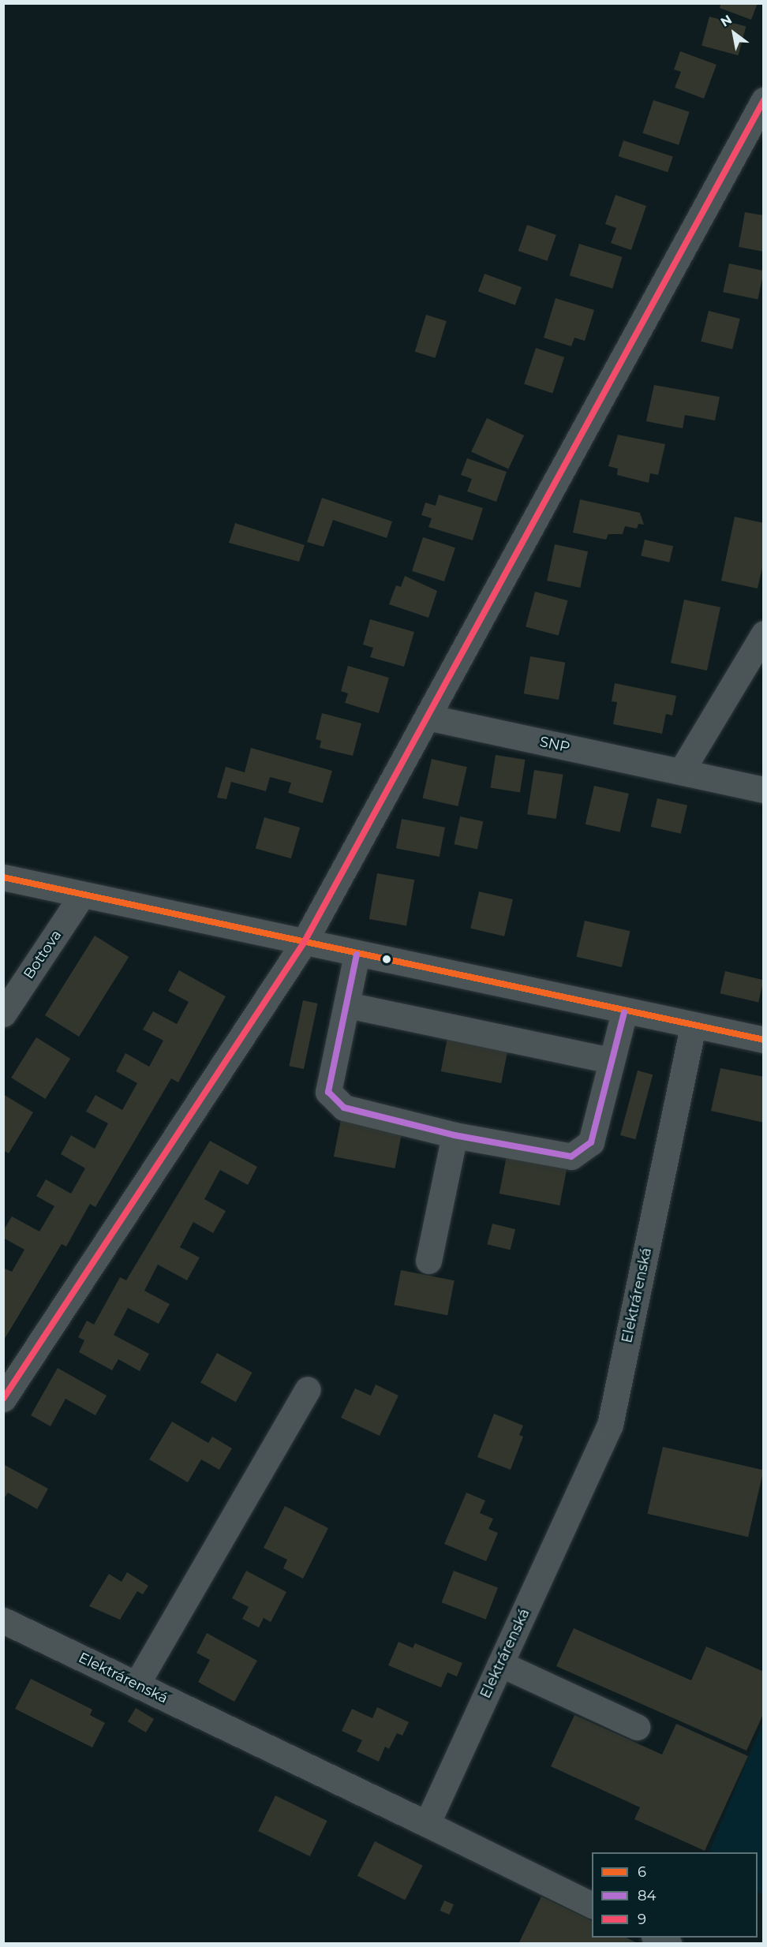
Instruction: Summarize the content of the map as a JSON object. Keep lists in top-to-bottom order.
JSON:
{
  "streets": {
    "street": ["SNP", "Bottova", "Elektrárenská"]
  },
  "lines": ["transit line 9", "transit line 6", "transit line 84"],
  "legend": ["6", "84", "9"],
  "north": "top left"
}
